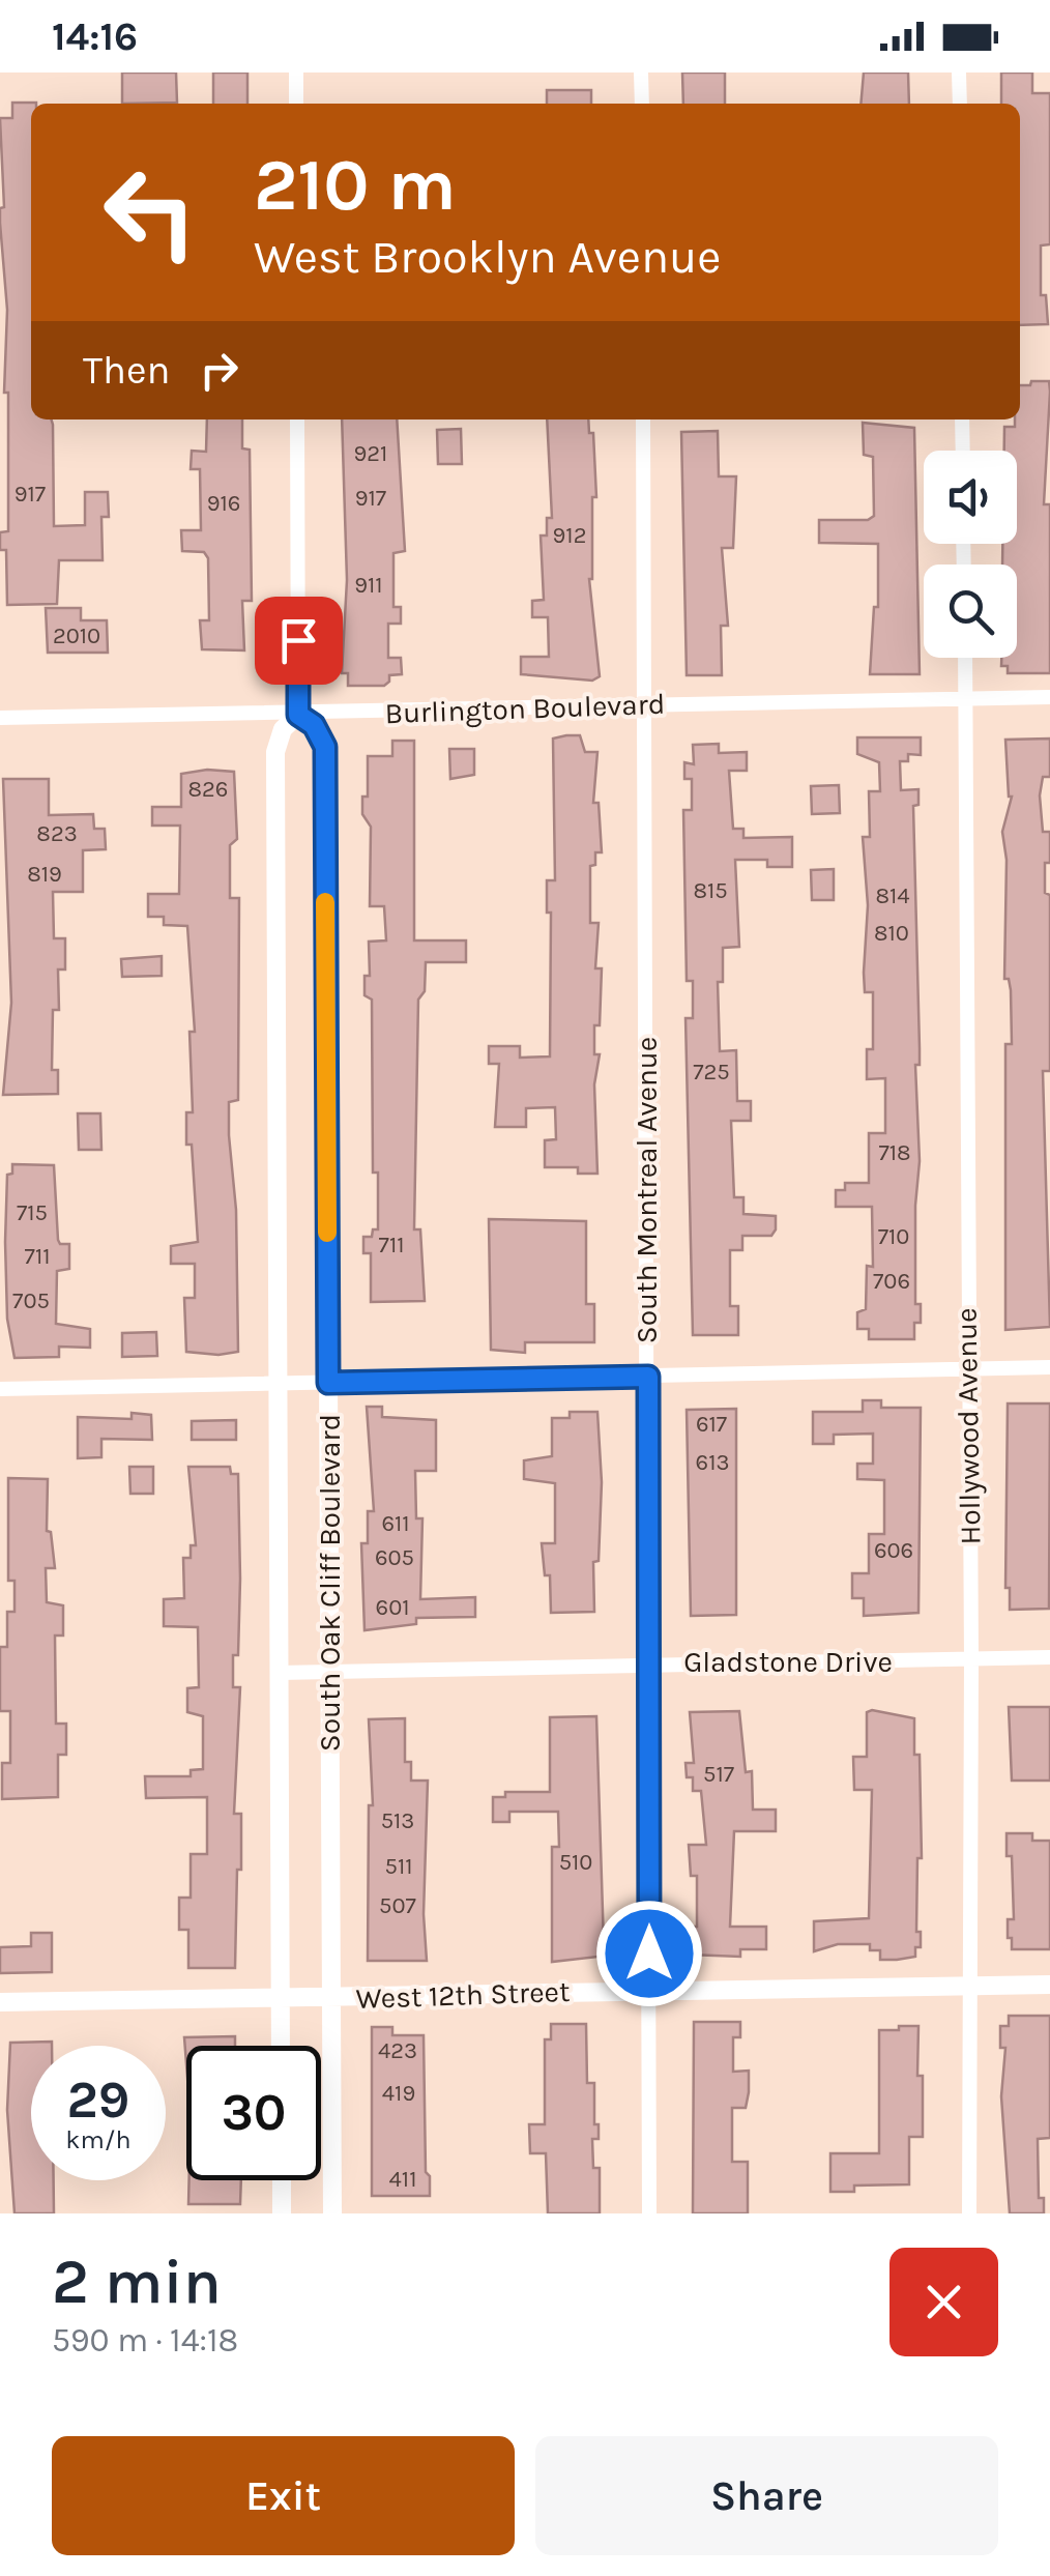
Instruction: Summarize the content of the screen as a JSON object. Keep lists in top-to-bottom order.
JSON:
{
  "streets": {
    "street": [
      "Burlington Boulevard",
      "South Montreal Avenue",
      "Hollywood Avenue",
      "South Oak Cliff Boulevard",
      "Gladstone Drive",
      "West 12th Street"
    ]
  },
  "crossings": [
    ["Burlington Boulevard", "South Montreal Avenue"],
    ["Burlington Boulevard", "Hollywood Avenue"],
    ["Burlington Boulevard", "South Oak Cliff Boulevard"],
    ["South Montreal Avenue", "Gladstone Drive"],
    ["South Montreal Avenue", "West 12th Street"],
    ["Hollywood Avenue", "Gladstone Drive"],
    ["Hollywood Avenue", "West 12th Street"],
    ["South Oak Cliff Boulevard", "Gladstone Drive"],
    ["South Oak Cliff Boulevard", "West 12th Street"]
  ],
  "house_numbers": [
    "921",
    "917",
    "917",
    "916",
    "912",
    "911",
    "2010",
    "826",
    "823",
    "819",
    "815",
    "814",
    "810",
    "725",
    "718",
    "715",
    "710",
    "711",
    "711",
    "706",
    "705",
    "617",
    "613",
    "611",
    "606",
    "605",
    "601",
    "517",
    "513",
    "510",
    "511",
    "507",
    "423",
    "419",
    "411"
  ],
  "page": {
    "status": "14:16",
    "turn": ["210 m", "West Brooklyn Avenue"],
    "then": "Then",
    "speed": "29 km/h",
    "limit": "30",
    "heading": ["2 min", "590 m · 14:18"],
    "buttons": ["Exit", "Share"]
  }
}
